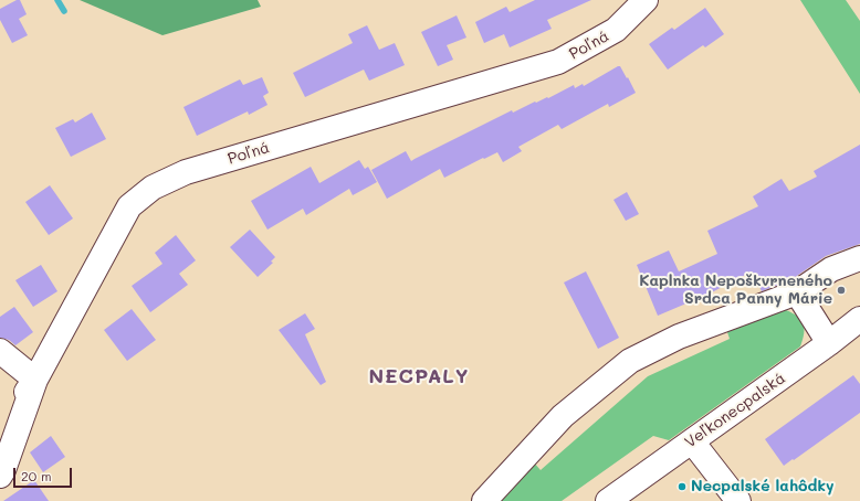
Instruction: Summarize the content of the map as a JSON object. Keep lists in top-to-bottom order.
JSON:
{
  "streets": {
    "street": ["Poľná", "Veľkonecpalská"]
  },
  "districts": ["NECPALY"],
  "places": ["Kaplnka Nepoškvrneného Srdca Panny Márie", "Necpalské lahôdky"],
  "scale_bar": "20 m"
}
